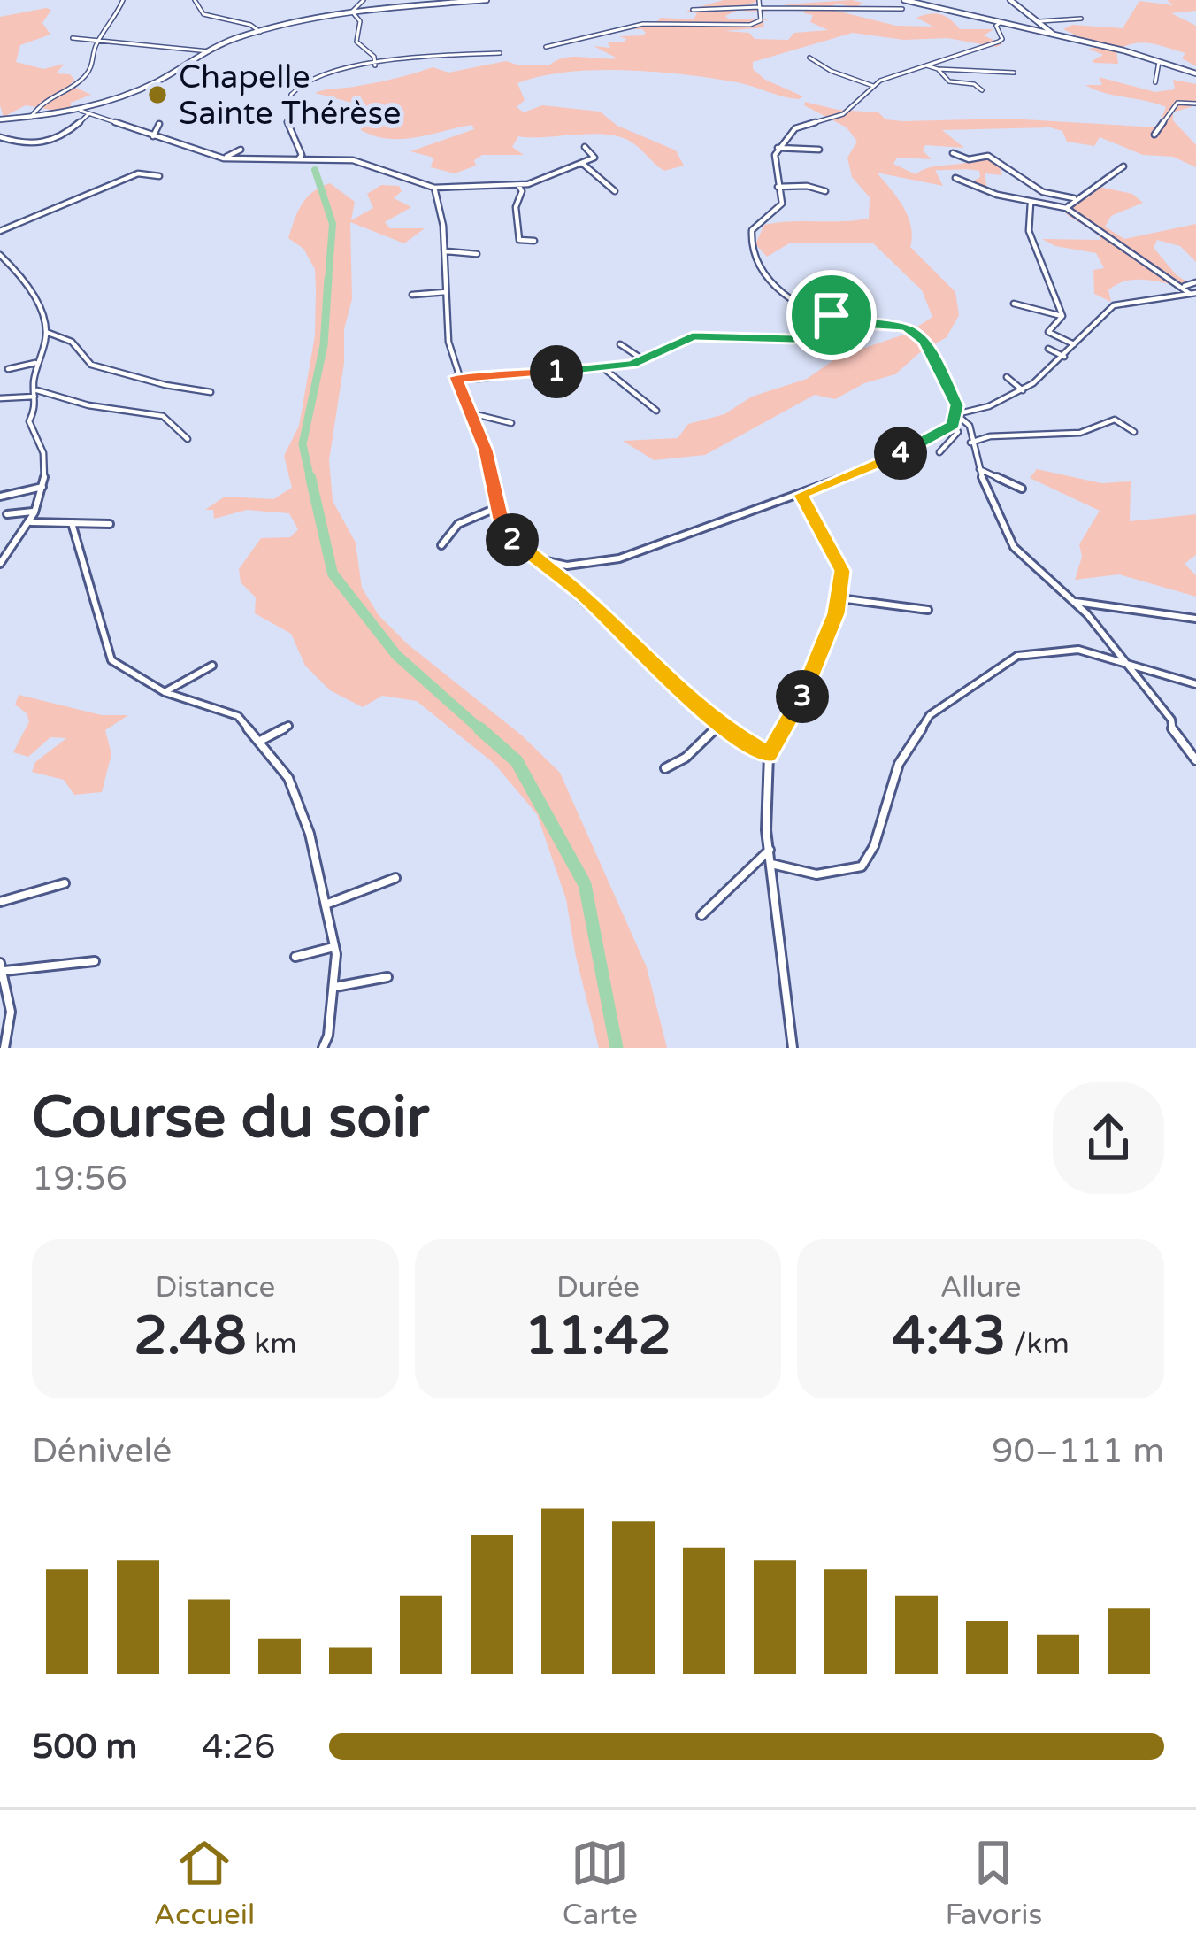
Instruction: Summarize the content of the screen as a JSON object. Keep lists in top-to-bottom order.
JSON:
{
  "places": ["Chapelle Sainte Thérèse"],
  "page": {
    "pins": [
      "1",
      "4",
      "2",
      "3"
    ],
    "heading": ["Course du soir", "19:56"],
    "stats": [
      ["Distance", "2.48 km"],
      ["Durée", "11:42"],
      ["Allure", "4:43 /km"]
    ],
    "chart": ["Dénivelé", "90–111 m"],
    "list": [
      {
        "name": "500 m",
        "note": "4:26"
      }
    ],
    "tabs": ["Accueil", "Carte", "Favoris"]
  }
}
